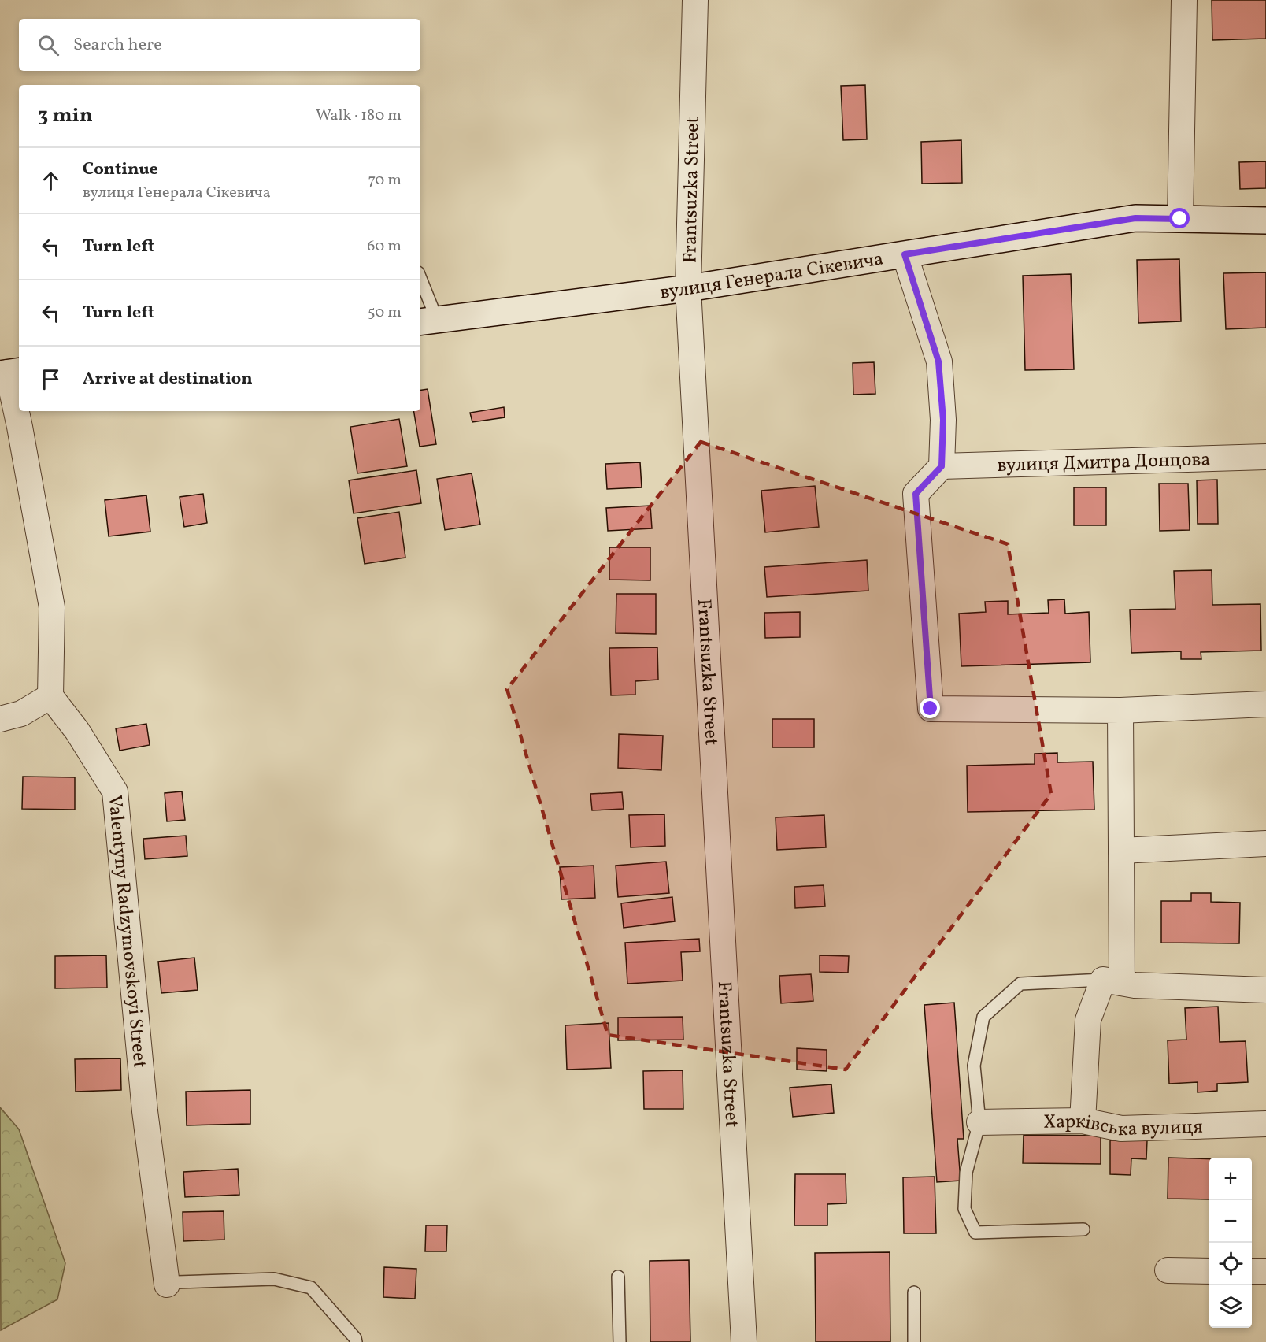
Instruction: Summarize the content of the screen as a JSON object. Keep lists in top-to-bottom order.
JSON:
{
  "streets": {
    "street": [
      "Frantsuzka Street",
      "вулиця Генерала Сікевича",
      "вулиця Дмитра Донцова",
      "Valentyny Radzymovskoyi Street",
      "Харківська вулиця"
    ]
  },
  "crossings": [
    ["Frantsuzka Street", "вулиця Генерала Сікевича"]
  ],
  "page": {
    "search": "Search here",
    "heading": ["3 min", "Walk · 180 m"],
    "list": [
      ["Continue", "вулиця Генерала Сікевича", "70 m"],
      ["Turn left", "60 m"],
      ["Turn left", "50 m"],
      "Arrive at destination"
    ],
    "map_buttons": ["+", "−"]
  }
}
